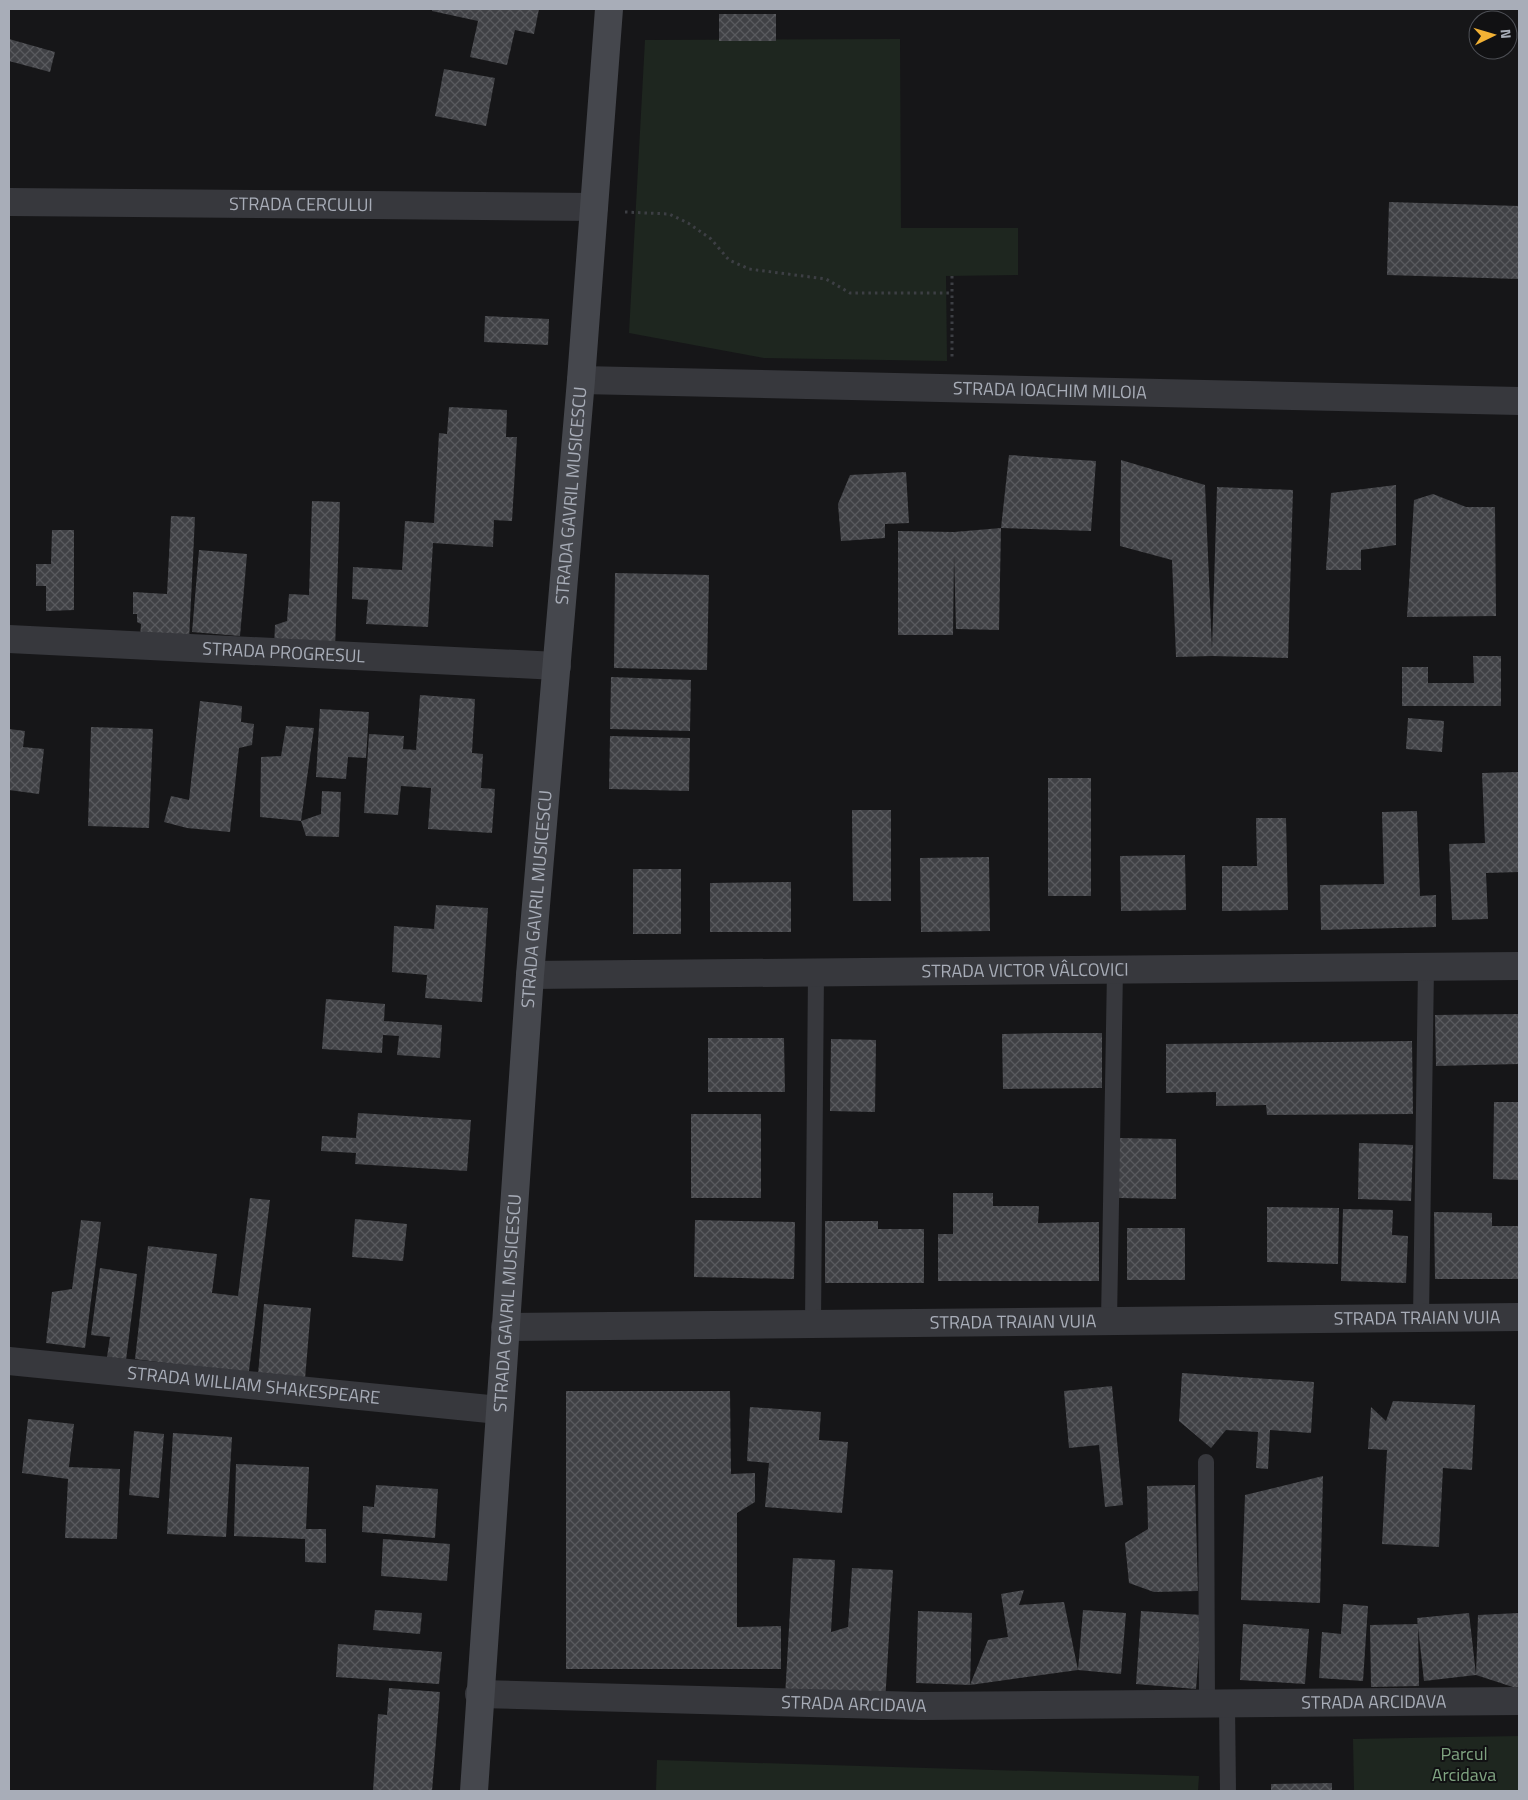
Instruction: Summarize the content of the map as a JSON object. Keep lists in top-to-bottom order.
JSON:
{
  "streets": {
    "street": [
      "STRADA CERCULUI",
      "STRADA IOACHIM MILOIA",
      "STRADA GAVRIL MUSICESCU",
      "STRADA PROGRESUL",
      "STRADA VICTOR VÂLCOVICI",
      "STRADA TRAIAN VUIA",
      "STRADA WILLIAM SHAKESPEARE",
      "STRADA ARCIDAVA"
    ]
  },
  "crossings": [
    ["STRADA CERCULUI", "STRADA GAVRIL MUSICESCU"],
    ["STRADA IOACHIM MILOIA", "STRADA GAVRIL MUSICESCU"],
    ["STRADA GAVRIL MUSICESCU", "STRADA PROGRESUL"],
    ["STRADA GAVRIL MUSICESCU", "STRADA VICTOR VÂLCOVICI"],
    ["STRADA GAVRIL MUSICESCU", "STRADA TRAIAN VUIA"],
    ["STRADA GAVRIL MUSICESCU", "STRADA WILLIAM SHAKESPEARE"],
    ["STRADA GAVRIL MUSICESCU", "STRADA ARCIDAVA"]
  ],
  "parks": ["Parcul Arcidava"],
  "north": "right"
}
